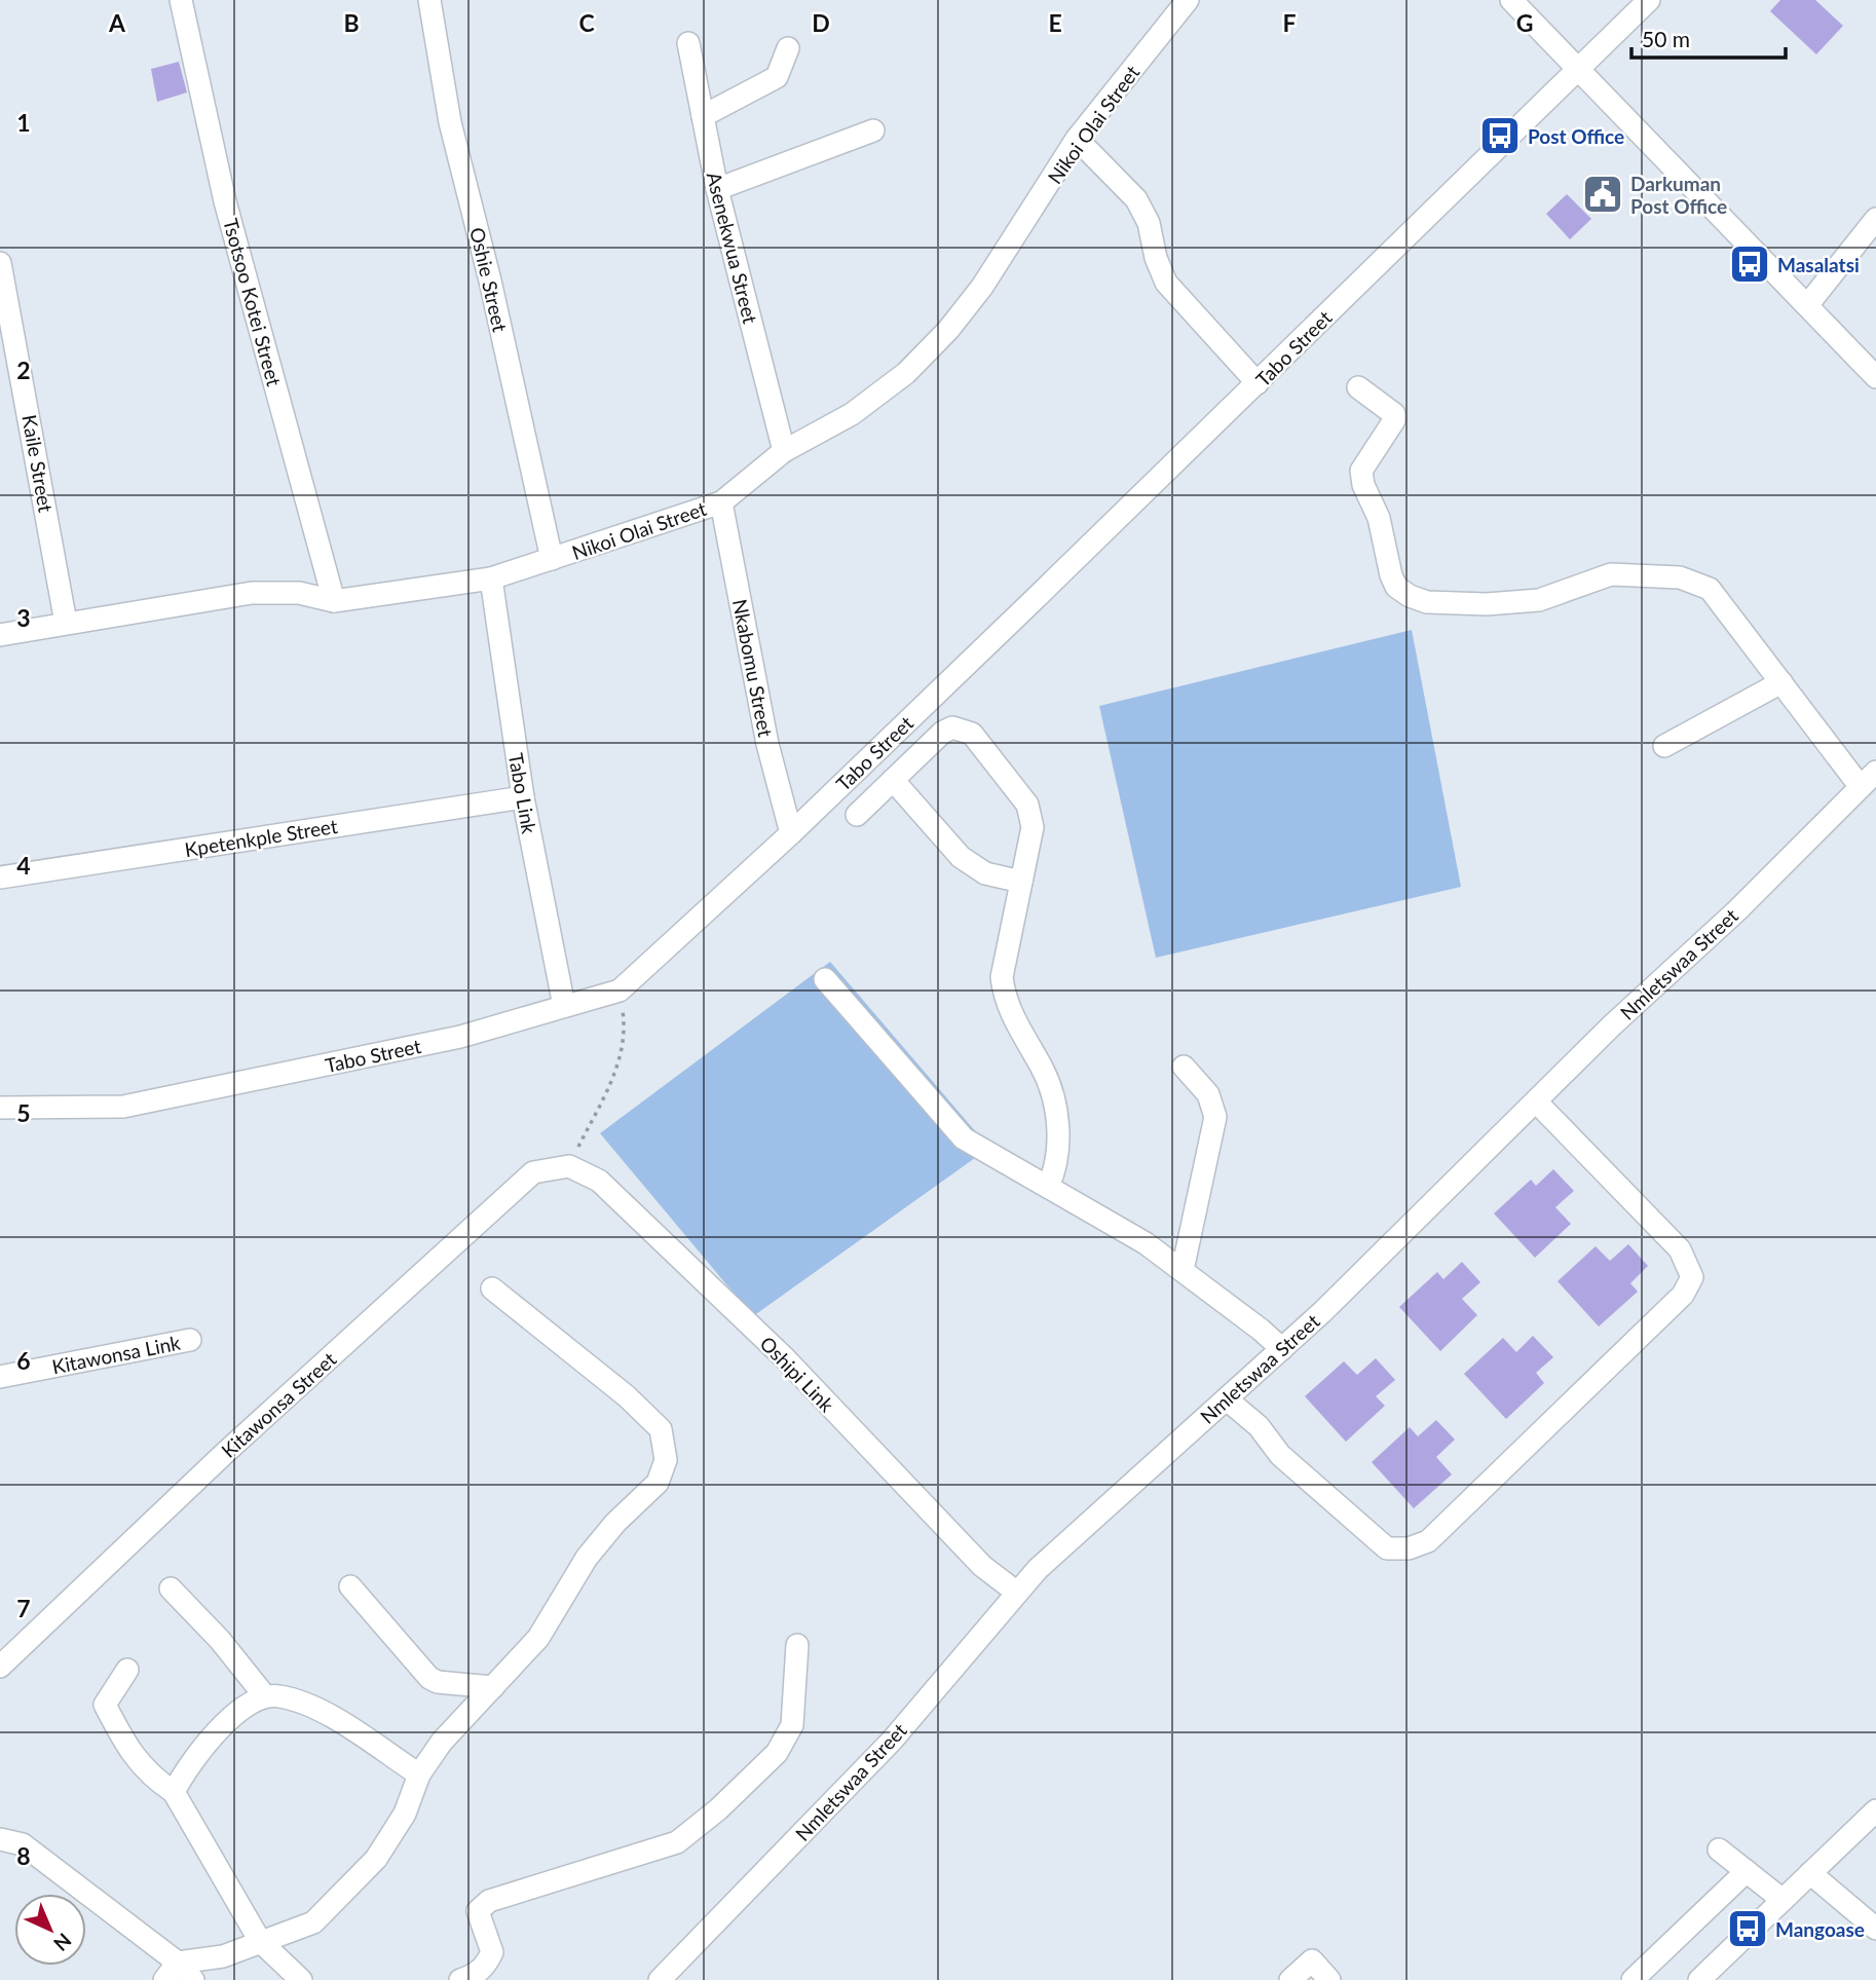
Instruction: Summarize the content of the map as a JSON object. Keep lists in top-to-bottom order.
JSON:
{
  "streets": {
    "street": [
      "Nikoi Olai Street",
      "Asenekwua Street",
      "Oshie Street",
      "Tsotsoo Kotei Street",
      "Tabo Street",
      "Kaile Street",
      "Nkabomu Street",
      "Tabo Link",
      "Kpetenkple Street",
      "Nmletswaa Street",
      "Kitawonsa Link",
      "Oshipi Link",
      "Kitawonsa Street"
    ]
  },
  "crossings": [
    ["Nikoi Olai Street", "Asenekwua Street"],
    ["Nikoi Olai Street", "Oshie Street"],
    ["Nikoi Olai Street", "Tsotsoo Kotei Street"],
    ["Nikoi Olai Street", "Kaile Street"],
    ["Nikoi Olai Street", "Nkabomu Street"],
    ["Nikoi Olai Street", "Tabo Link"],
    ["Tabo Street", "Nkabomu Street"],
    ["Tabo Street", "Tabo Link"],
    ["Tabo Link", "Kpetenkple Street"],
    ["Nmletswaa Street", "Oshipi Link"],
    ["Oshipi Link", "Kitawonsa Street"]
  ],
  "places": {
    "bus stop": ["Post Office", "Masalatsi", "Mangoase"],
    "public building": ["Darkuman Post Office"]
  },
  "scale_bar": "50 m",
  "north": "bottom right",
  "grid": {
    "columns": [
      "A",
      "B",
      "C",
      "D",
      "E",
      "F",
      "G"
    ],
    "rows": [
      "1",
      "2",
      "3",
      "4",
      "5",
      "6",
      "7",
      "8"
    ]
  }
}
